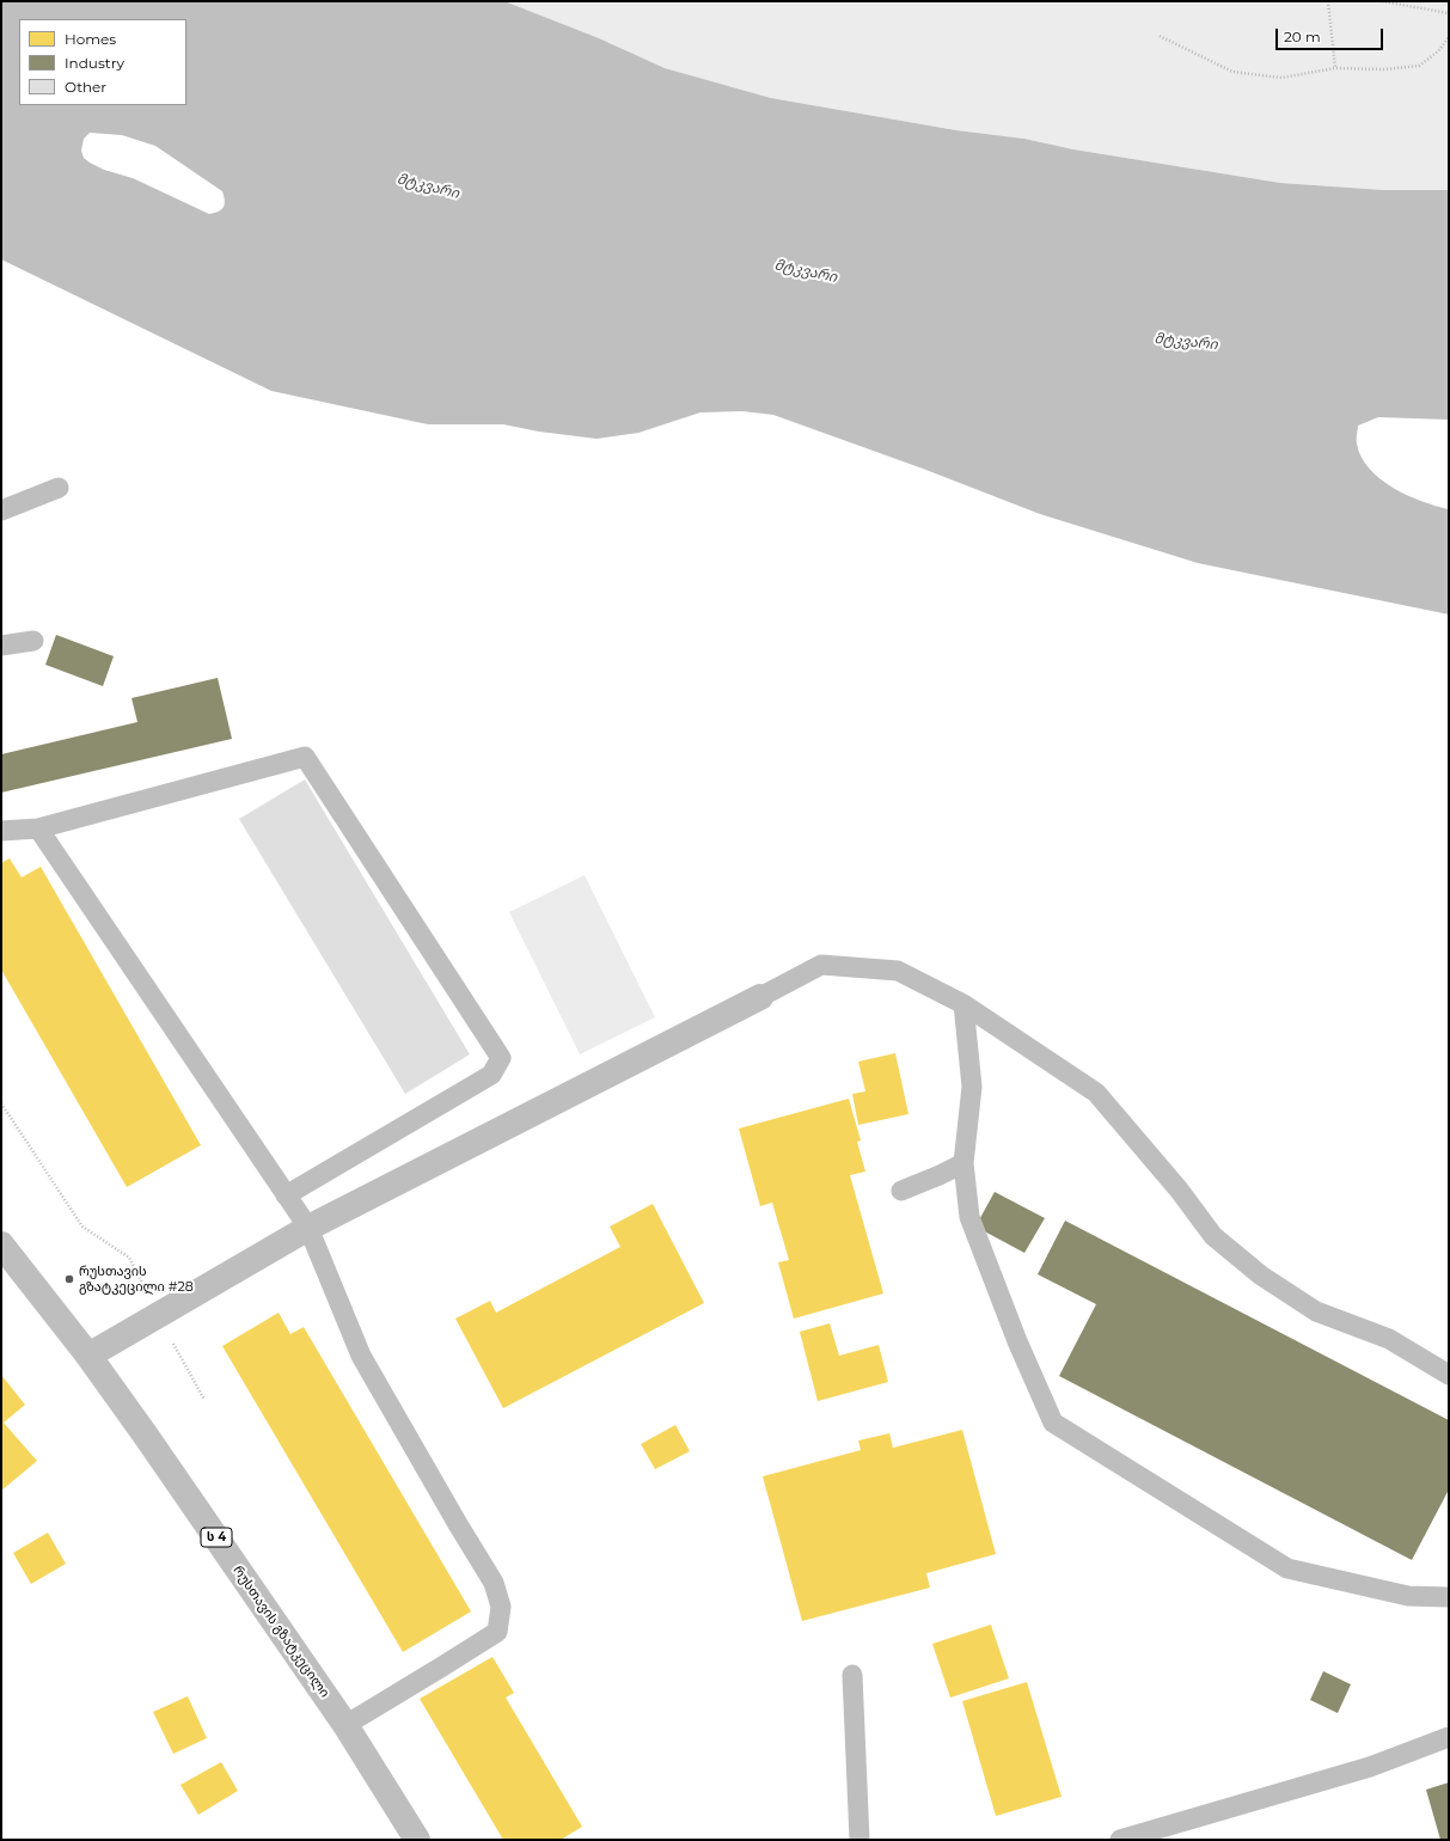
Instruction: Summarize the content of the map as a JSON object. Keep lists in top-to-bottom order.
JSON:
{
  "streets": {
    "main road": ["ს 4", "რუსთავის გზატკეცილი"]
  },
  "water": ["მტკვარი"],
  "places": ["რუსთავის გზატკეცილი #28"],
  "legend": ["Homes", "Industry", "Other"],
  "scale_bar": "20 m"
}
